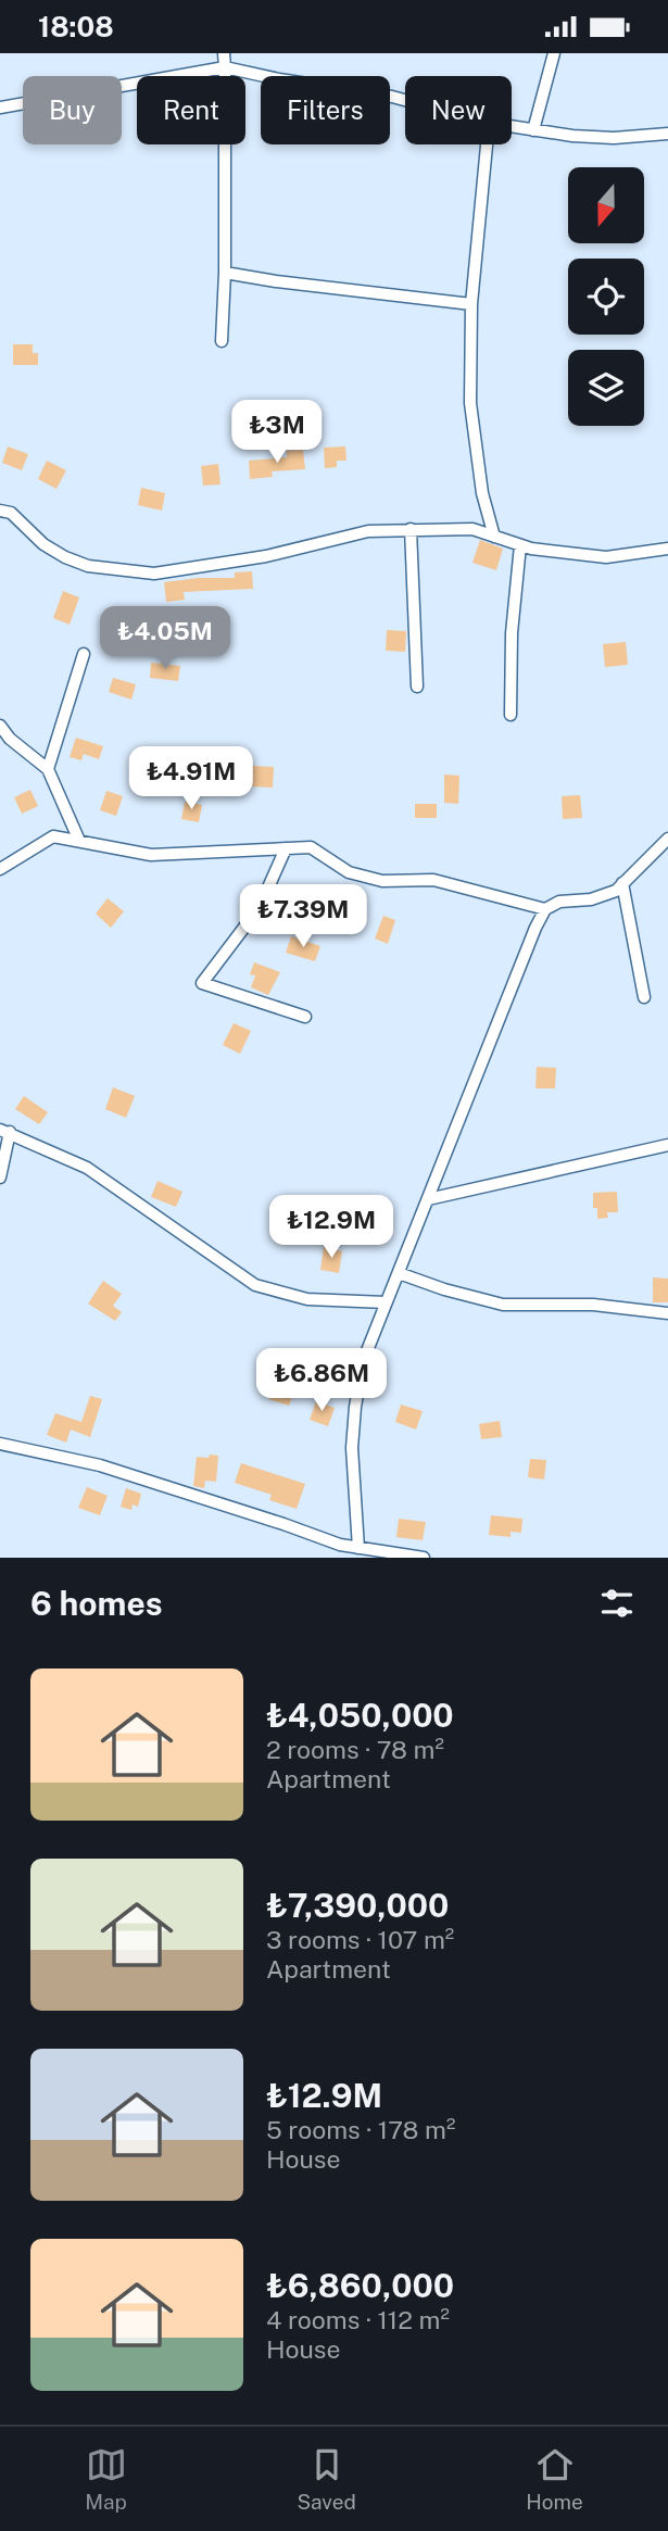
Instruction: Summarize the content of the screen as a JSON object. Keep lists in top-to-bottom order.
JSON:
{
  "north": "bottom",
  "page": {
    "status": "18:08",
    "chip": [
      "Buy",
      "Rent",
      "Filters",
      "New"
    ],
    "price": [
      "₺3M",
      "₺4.05M",
      "₺4.91M",
      "₺7.39M",
      "₺12.9M",
      "₺6.86M"
    ],
    "heading": "6 homes",
    "list": [
      {
        "name": "₺4,050,000",
        "note": "2 rooms · 78 m² · Apartment"
      },
      {
        "name": "₺7,390,000",
        "note": "3 rooms · 107 m² · Apartment"
      },
      {
        "name": "₺12.9M",
        "note": "5 rooms · 178 m² · House"
      },
      {
        "name": "₺6,860,000",
        "note": "4 rooms · 112 m² · House"
      }
    ],
    "tabs": ["Map", "Saved", "Home"]
  }
}
